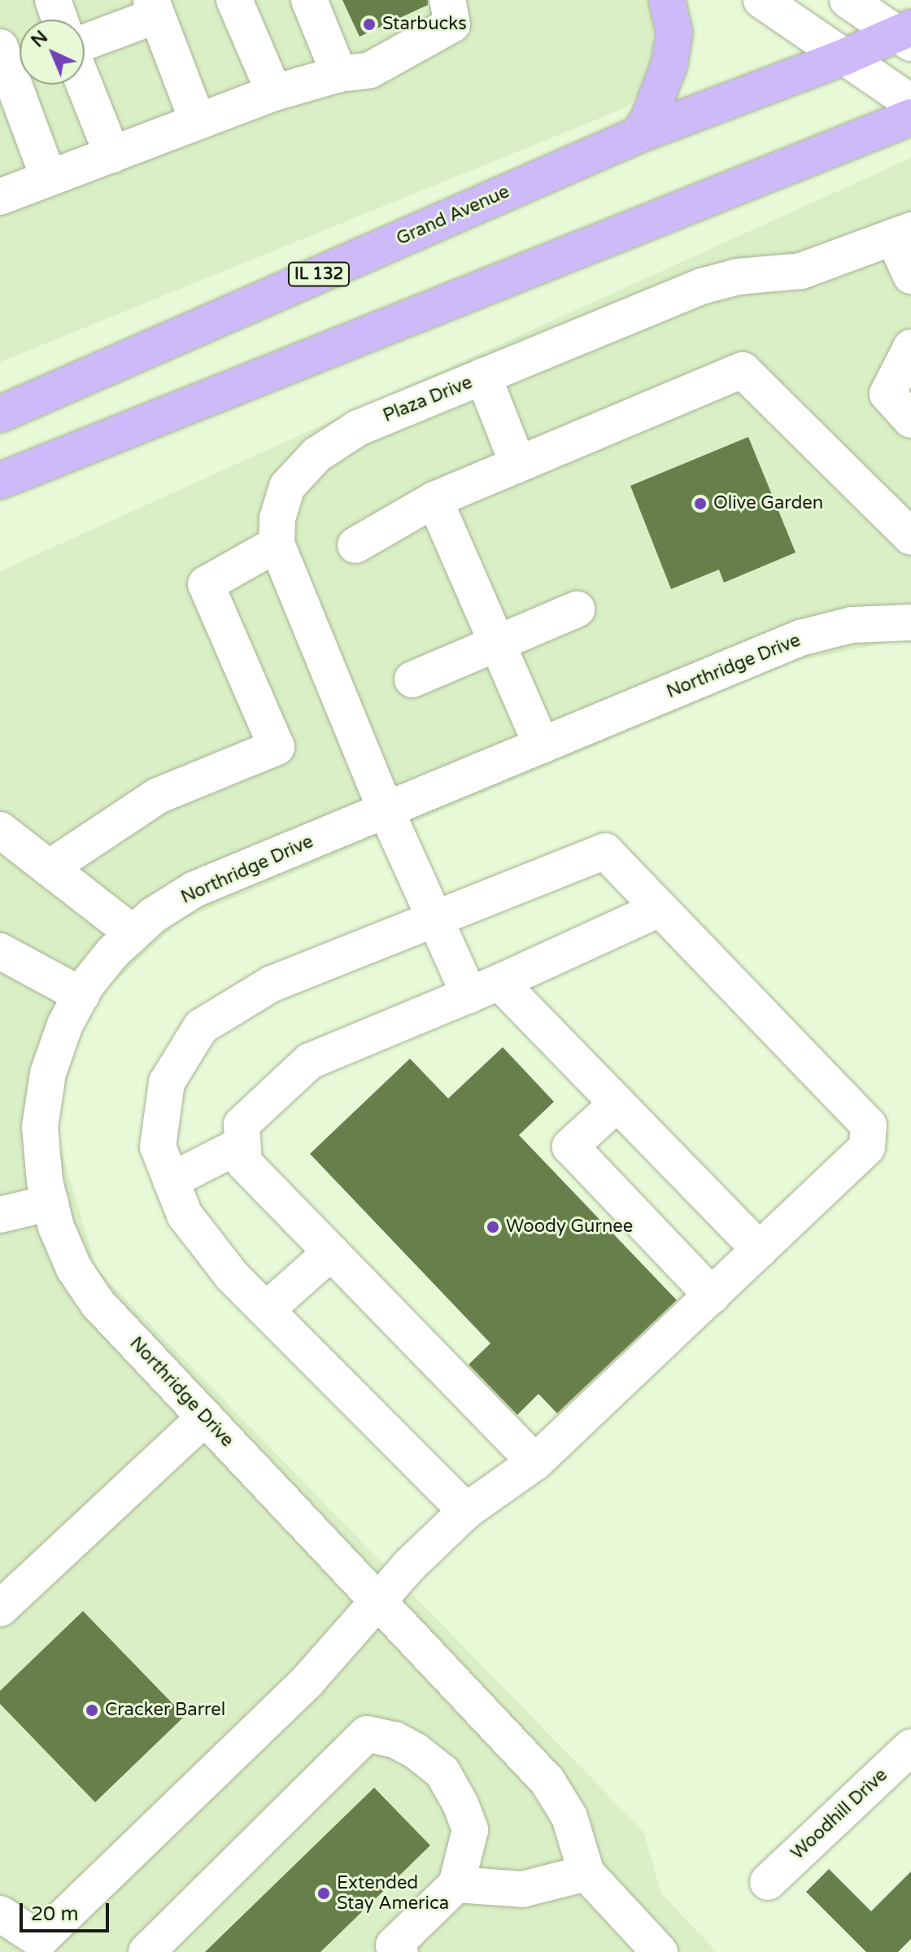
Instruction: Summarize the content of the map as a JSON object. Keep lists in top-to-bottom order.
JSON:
{
  "streets": {
    "main road": ["Grand Avenue", "IL 132"],
    "street": ["Plaza Drive", "Northridge Drive", "Woodhill Drive"]
  },
  "crossings": [
    ["Plaza Drive", "Northridge Drive"]
  ],
  "places": [
    "Starbucks",
    "Olive Garden",
    "Woody Gurnee",
    "Cracker Barrel",
    "Extended Stay America"
  ],
  "scale_bar": "20 m",
  "north": "top left"
}
